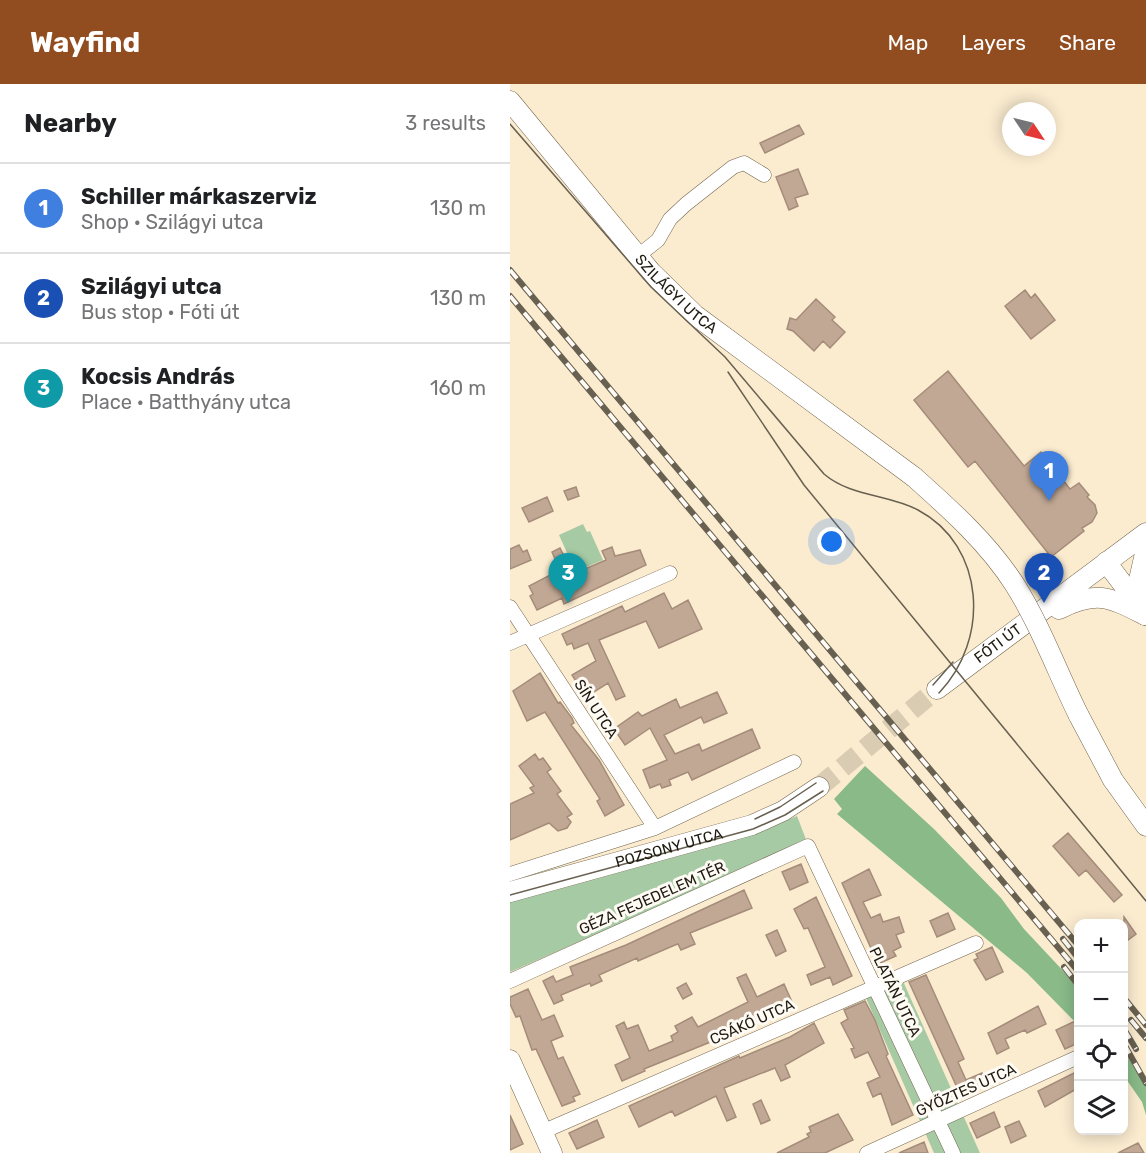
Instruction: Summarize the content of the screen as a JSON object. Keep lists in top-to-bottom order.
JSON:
{
  "streets": {
    "street": [
      "SZILÁGYI UTCA",
      "FÓTI ÚT",
      "SÍN UTCA",
      "POZSONY UTCA",
      "GÉZA FEJEDELEM TÉR",
      "PLATÁN UTCA",
      "CSÁKÓ UTCA",
      "GYŐZTES UTCA"
    ]
  },
  "crossings": [
    ["SÍN UTCA", "POZSONY UTCA"],
    ["GÉZA FEJEDELEM TÉR", "PLATÁN UTCA"],
    ["PLATÁN UTCA", "CSÁKÓ UTCA"],
    ["PLATÁN UTCA", "GYŐZTES UTCA"]
  ],
  "north": "bottom right",
  "page": {
    "header": "Wayfind",
    "nav": ["Map", "Layers", "Share"],
    "heading": ["Nearby", "3 results"],
    "list": [
      {
        "mark": "1",
        "name": "Schiller márkaszerviz",
        "note": "Shop · Szilágyi utca",
        "value": "130 m"
      },
      {
        "mark": "2",
        "name": "Szilágyi utca",
        "note": "Bus stop · Fóti út",
        "value": "130 m"
      },
      {
        "mark": "3",
        "name": "Kocsis András",
        "note": "Place · Batthyány utca",
        "value": "160 m"
      }
    ],
    "pins": ["1", "2", "3"],
    "map_buttons": ["+", "−"]
  }
}
